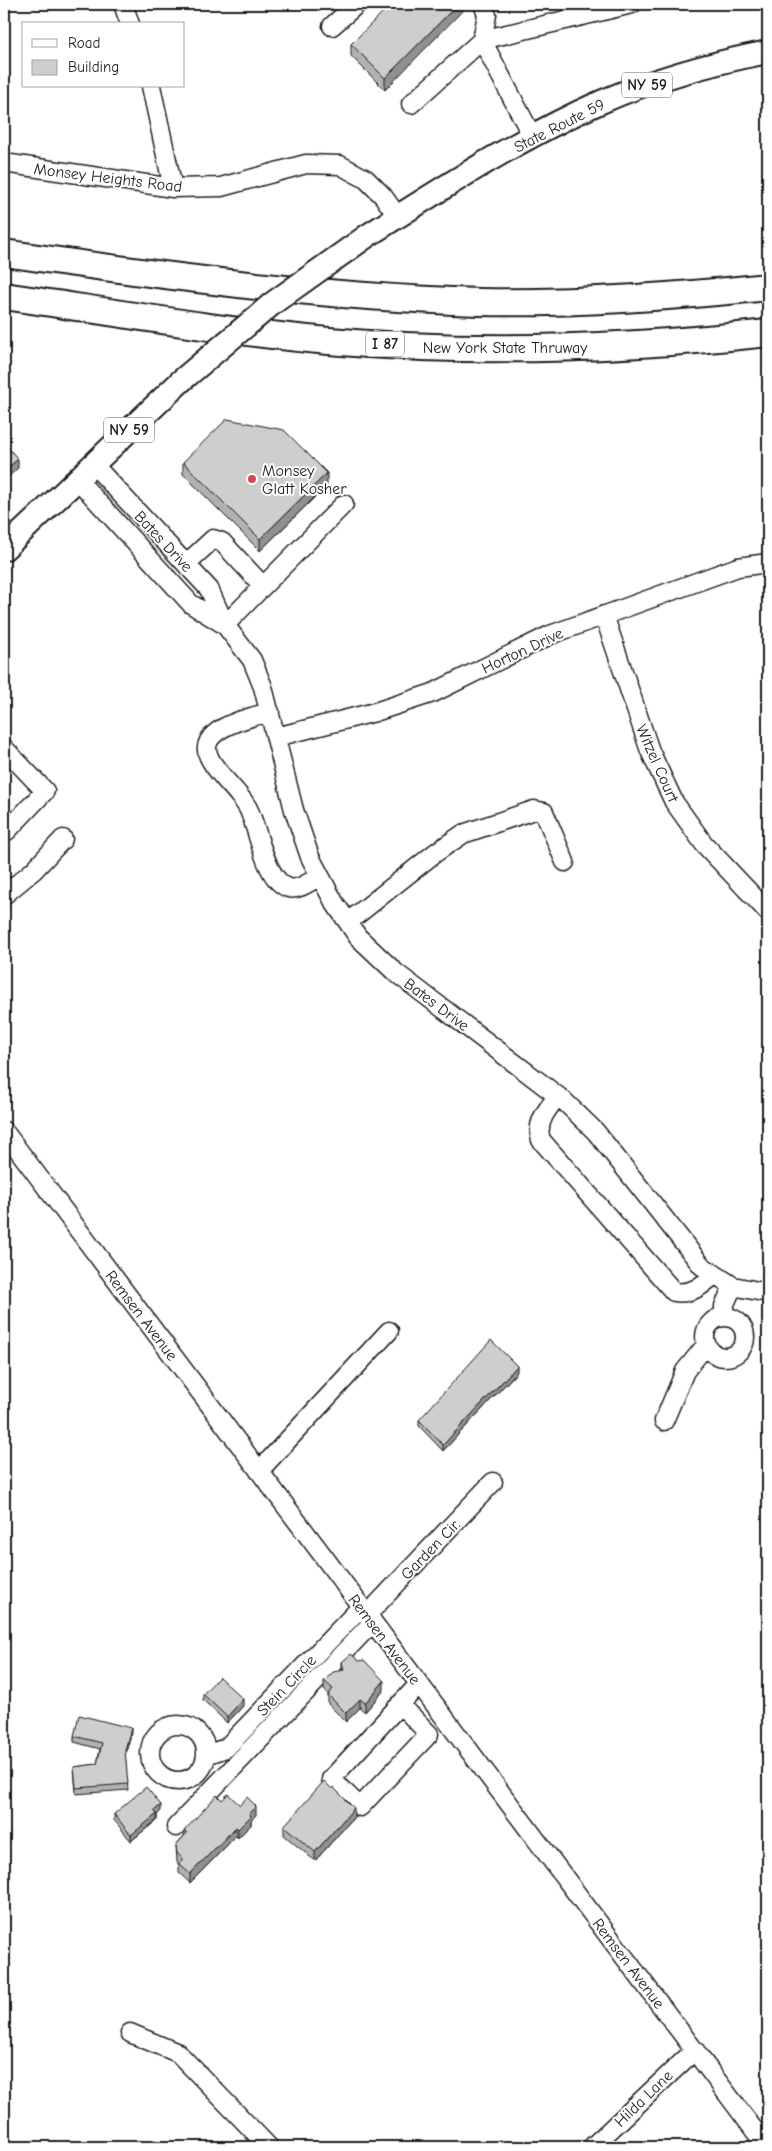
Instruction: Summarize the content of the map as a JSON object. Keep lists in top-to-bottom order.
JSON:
{
  "streets": {
    "highway": ["I 87", "New York State Thruway"],
    "main road": ["NY 59", "State Route 59"],
    "street": [
      "Monsey Heights Road",
      "Bates Drive",
      "Horton Drive",
      "Witzel Court",
      "Remsen Avenue",
      "Garden Cir.",
      "Stein Circle",
      "Hilda Lane"
    ]
  },
  "crossings": [
    ["NY 59", "State Route 59"],
    ["NY 59", "Bates Drive"],
    ["State Route 59", "Monsey Heights Road"],
    ["State Route 59", "Bates Drive"],
    ["Bates Drive", "Horton Drive"],
    ["Horton Drive", "Witzel Court"],
    ["Remsen Avenue", "Garden Cir."],
    ["Remsen Avenue", "Stein Circle"],
    ["Remsen Avenue", "Hilda Lane"],
    ["Garden Cir.", "Stein Circle"]
  ],
  "places": ["Monsey Glatt Kosher"],
  "legend": ["Road", "Building"]
}
